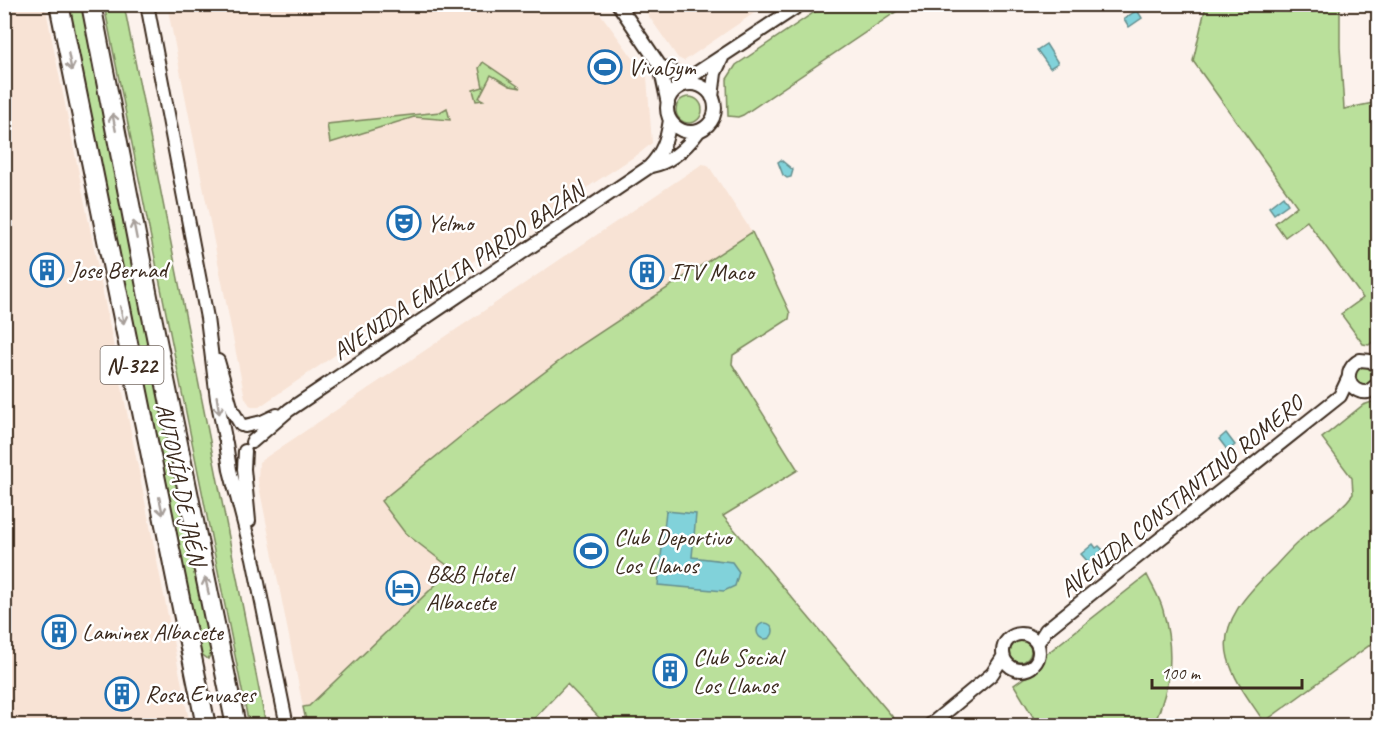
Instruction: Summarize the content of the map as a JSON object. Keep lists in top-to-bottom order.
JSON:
{
  "streets": {
    "highway": ["N-322", "AUTOVÍA DE JAÉN"],
    "street": ["AVENIDA EMILIA PARDO BAZÁN", "AVENIDA CONSTANTINO ROMERO"]
  },
  "places": {
    "sports": ["VivaGym", "Club Deportivo Los Llanos"],
    "theatre": ["Yelmo"],
    "building": [
      "Jose Bernad",
      "ITV Maco",
      "Laminex Albacete",
      "Club Social Los Llanos",
      "Rosa Envases"
    ],
    "hotel": ["B&B Hotel Albacete"]
  },
  "scale_bar": "100 m"
}
